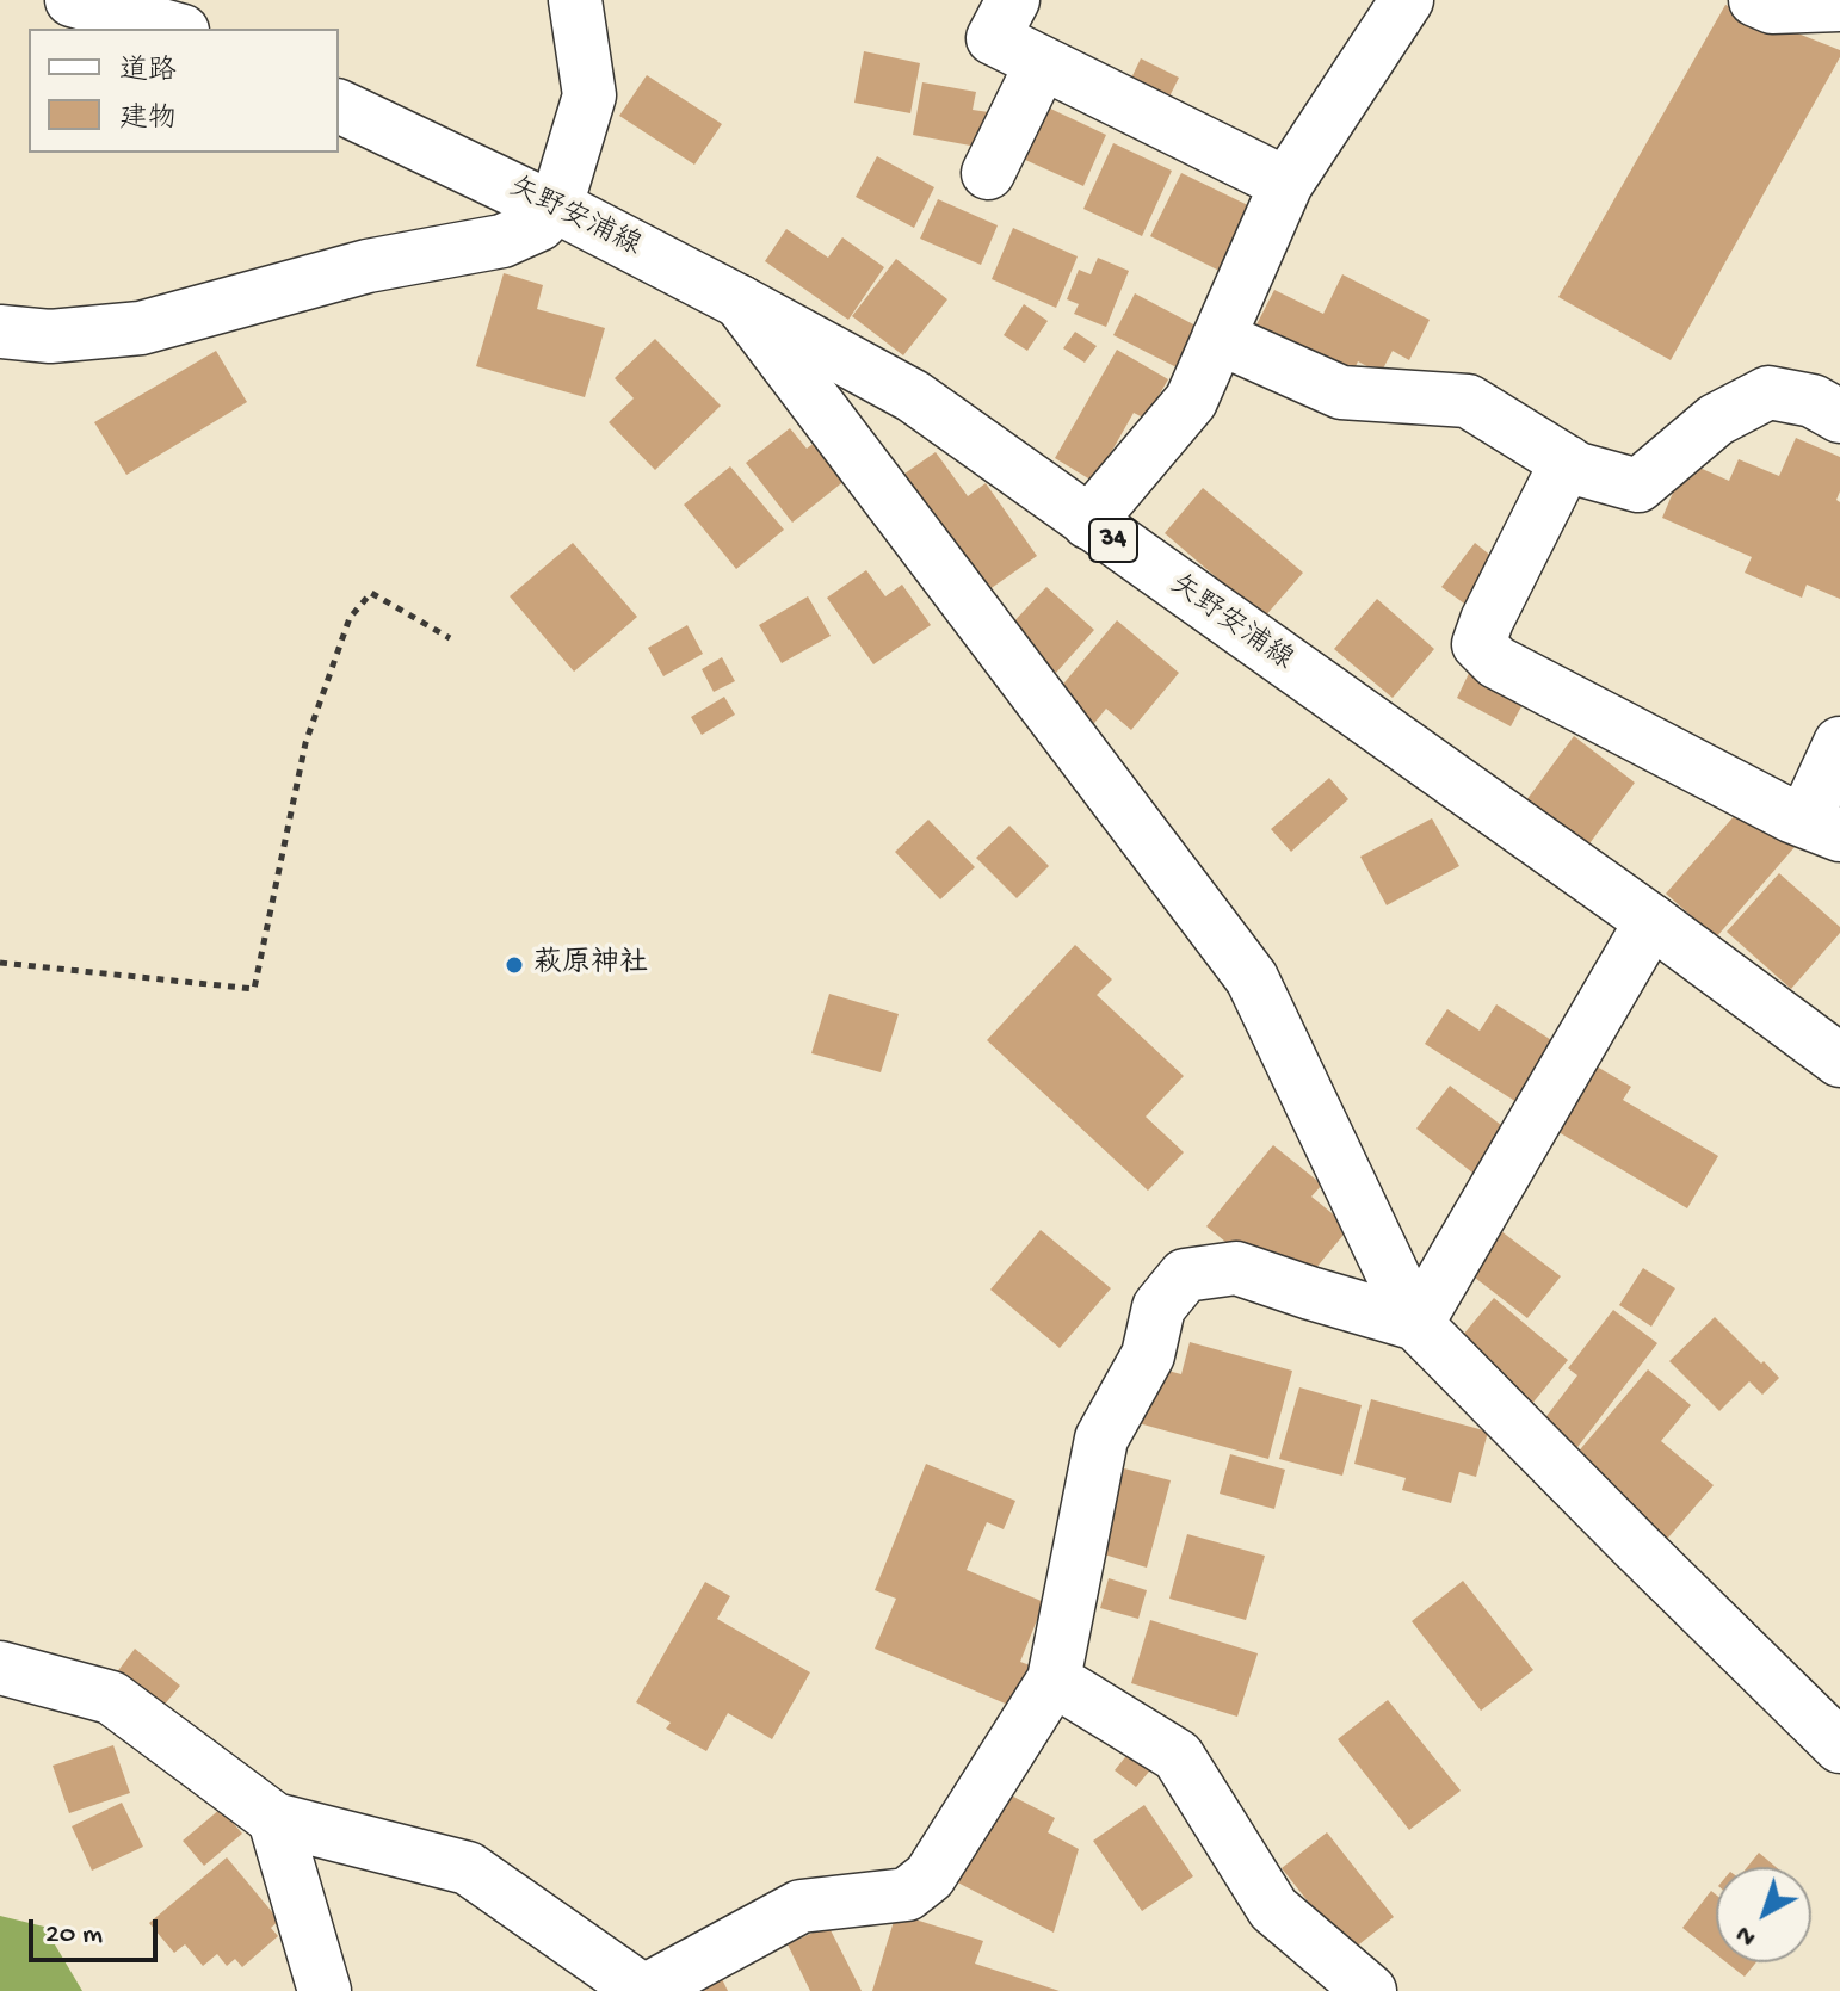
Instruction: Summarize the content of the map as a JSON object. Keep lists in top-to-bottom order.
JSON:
{
  "streets": {
    "street": ["矢野安浦線", "34"]
  },
  "places": ["萩原神社"],
  "legend": ["道路", "建物"],
  "scale_bar": "20 m",
  "north": "bottom left"
}
